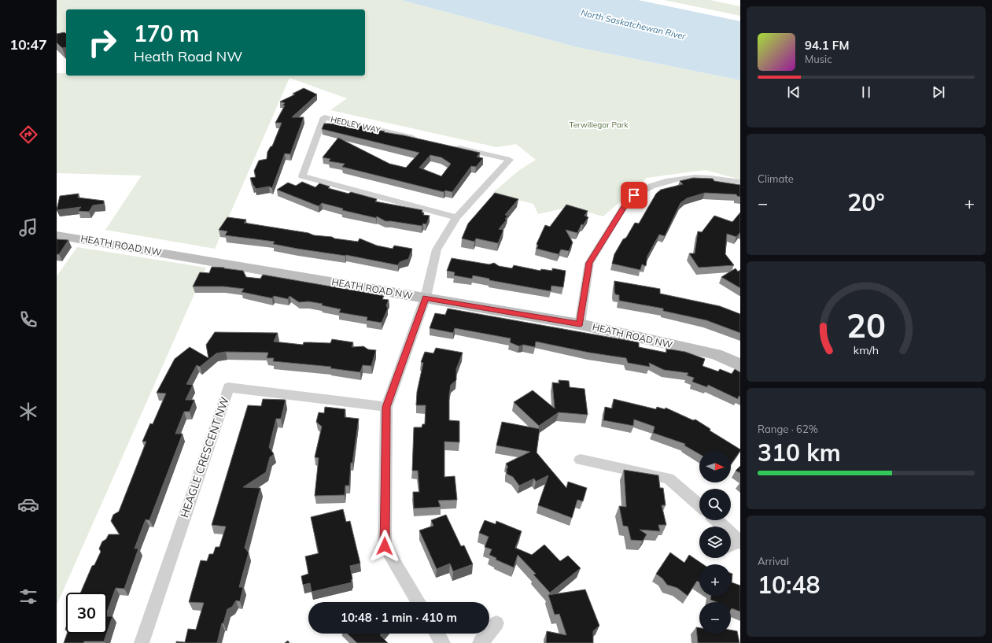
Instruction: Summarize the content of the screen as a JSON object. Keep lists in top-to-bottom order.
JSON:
{
  "streets": {
    "street": ["HEDLEY WAY", "HEATH ROAD NW", "HEAGLE CRESCENT NW"]
  },
  "water": ["North Saskatchewan River"],
  "parks": ["Terwillegar Park"],
  "north": "right",
  "page": {
    "tabs": "10:47",
    "turn": ["170 m", "Heath Road NW"],
    "song": ["94.1 FM", "Music"],
    "tile": [
      "Climate",
      ["Range · 62%", "310 km"],
      ["Arrival", "10:48"]
    ],
    "heat": ["−", "20°", "+"],
    "map_buttons": ["+", "−"],
    "limit": "30",
    "trip": "10:48 · 1 min · 410 m",
    "gauge": ["20", "km/h"]
  }
}
